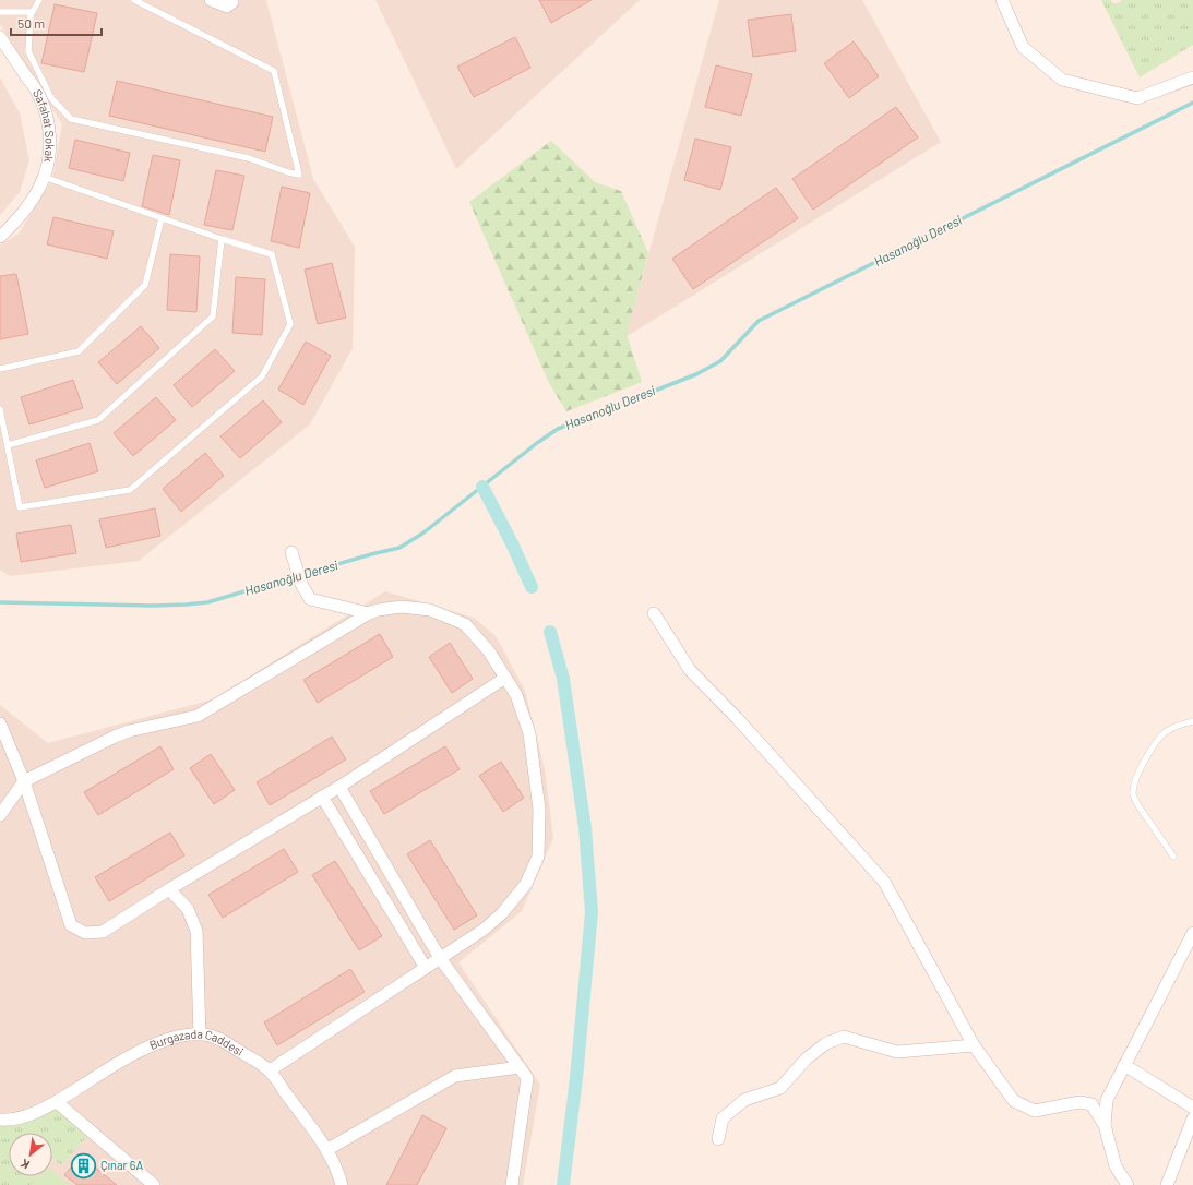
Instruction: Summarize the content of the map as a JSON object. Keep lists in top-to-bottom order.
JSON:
{
  "streets": {
    "street": ["Safahat Sokak", "Burgazada Caddesi"]
  },
  "water": ["Hasanoğlu Deresi"],
  "places": {
    "building": ["Çınar 6A"]
  },
  "scale_bar": "50 m",
  "north": "bottom left"
}
